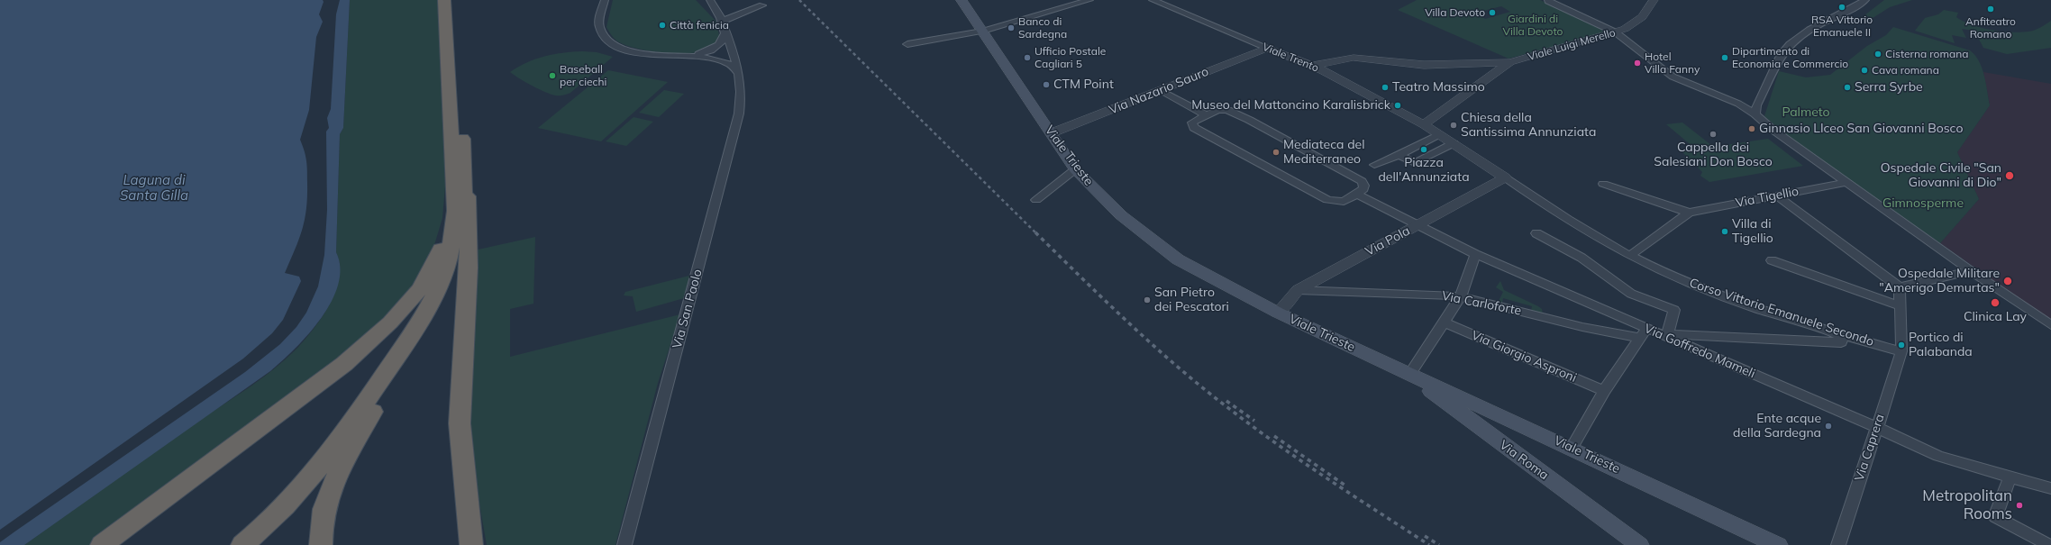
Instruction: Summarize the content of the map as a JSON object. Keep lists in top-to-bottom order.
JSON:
{
  "streets": {
    "main road": ["Viale Trieste", "Via Roma"],
    "street": [
      "Viale Luigi Merello",
      "Viale Trento",
      "Via Nazario Sauro",
      "Via Tigellio",
      "Via Pola",
      "Via Carloforte",
      "Via San Paolo",
      "Corso Vittorio Emanuele Secondo",
      "Via Goffredo Mameli",
      "Via Giorgio Asproni",
      "Via Caprera"
    ]
  },
  "crossings": [
    ["Viale Luigi Merello", "Viale Trento"],
    ["Viale Luigi Merello", "Corso Vittorio Emanuele Secondo"],
    ["Viale Trento", "Via Nazario Sauro"],
    ["Viale Trento", "Corso Vittorio Emanuele Secondo"],
    ["Via Nazario Sauro", "Viale Trieste"],
    ["Viale Trieste", "Via Pola"],
    ["Viale Trieste", "Via Roma"],
    ["Via Tigellio", "Corso Vittorio Emanuele Secondo"],
    ["Via Pola", "Via Carloforte"],
    ["Via Pola", "Corso Vittorio Emanuele Secondo"],
    ["Via Pola", "Via Goffredo Mameli"],
    ["Via Carloforte", "Via Goffredo Mameli"],
    ["Corso Vittorio Emanuele Secondo", "Via Caprera"],
    ["Via Goffredo Mameli", "Via Caprera"]
  ],
  "water": ["Laguna di Santa Gilla"],
  "parks": ["Giardini di Villa Devoto", "Palmeto", "Gimnosperme"],
  "places": [
    "RSA Vittorio Emanuele II",
    "Anfiteatro Romano",
    "Villa Devoto",
    "Città fenicia",
    "Banco di Sardegna",
    "Cisterna romana",
    "Ufficio Postale Cagliari 5",
    "Dipartimento di Economia e Commercio",
    "Hotel Villa Fanny",
    "Cava romana",
    "Baseball per ciechi",
    "CTM Point",
    "Teatro Massimo",
    "Serra Syrbe",
    "Museo del Mattoncino Karalisbrick",
    "Chiesa della Santissima Annunziata",
    "Ginnasio LIceo San Giovanni Bosco",
    "Cappella dei Salesiani Don Bosco",
    "Piazza dell'Annunziata",
    "Mediateca del Mediterraneo",
    "Ospedale Civile \"San Giovanni di Dio\"",
    "Villa di Tigellio",
    "Ospedale Militare \"Amerigo Demurtas\"",
    "San Pietro dei Pescatori",
    "Clinica Lay",
    "Portico di Palabanda",
    "Ente acque della Sardegna",
    "Metropolitan Rooms"
  ]
}
